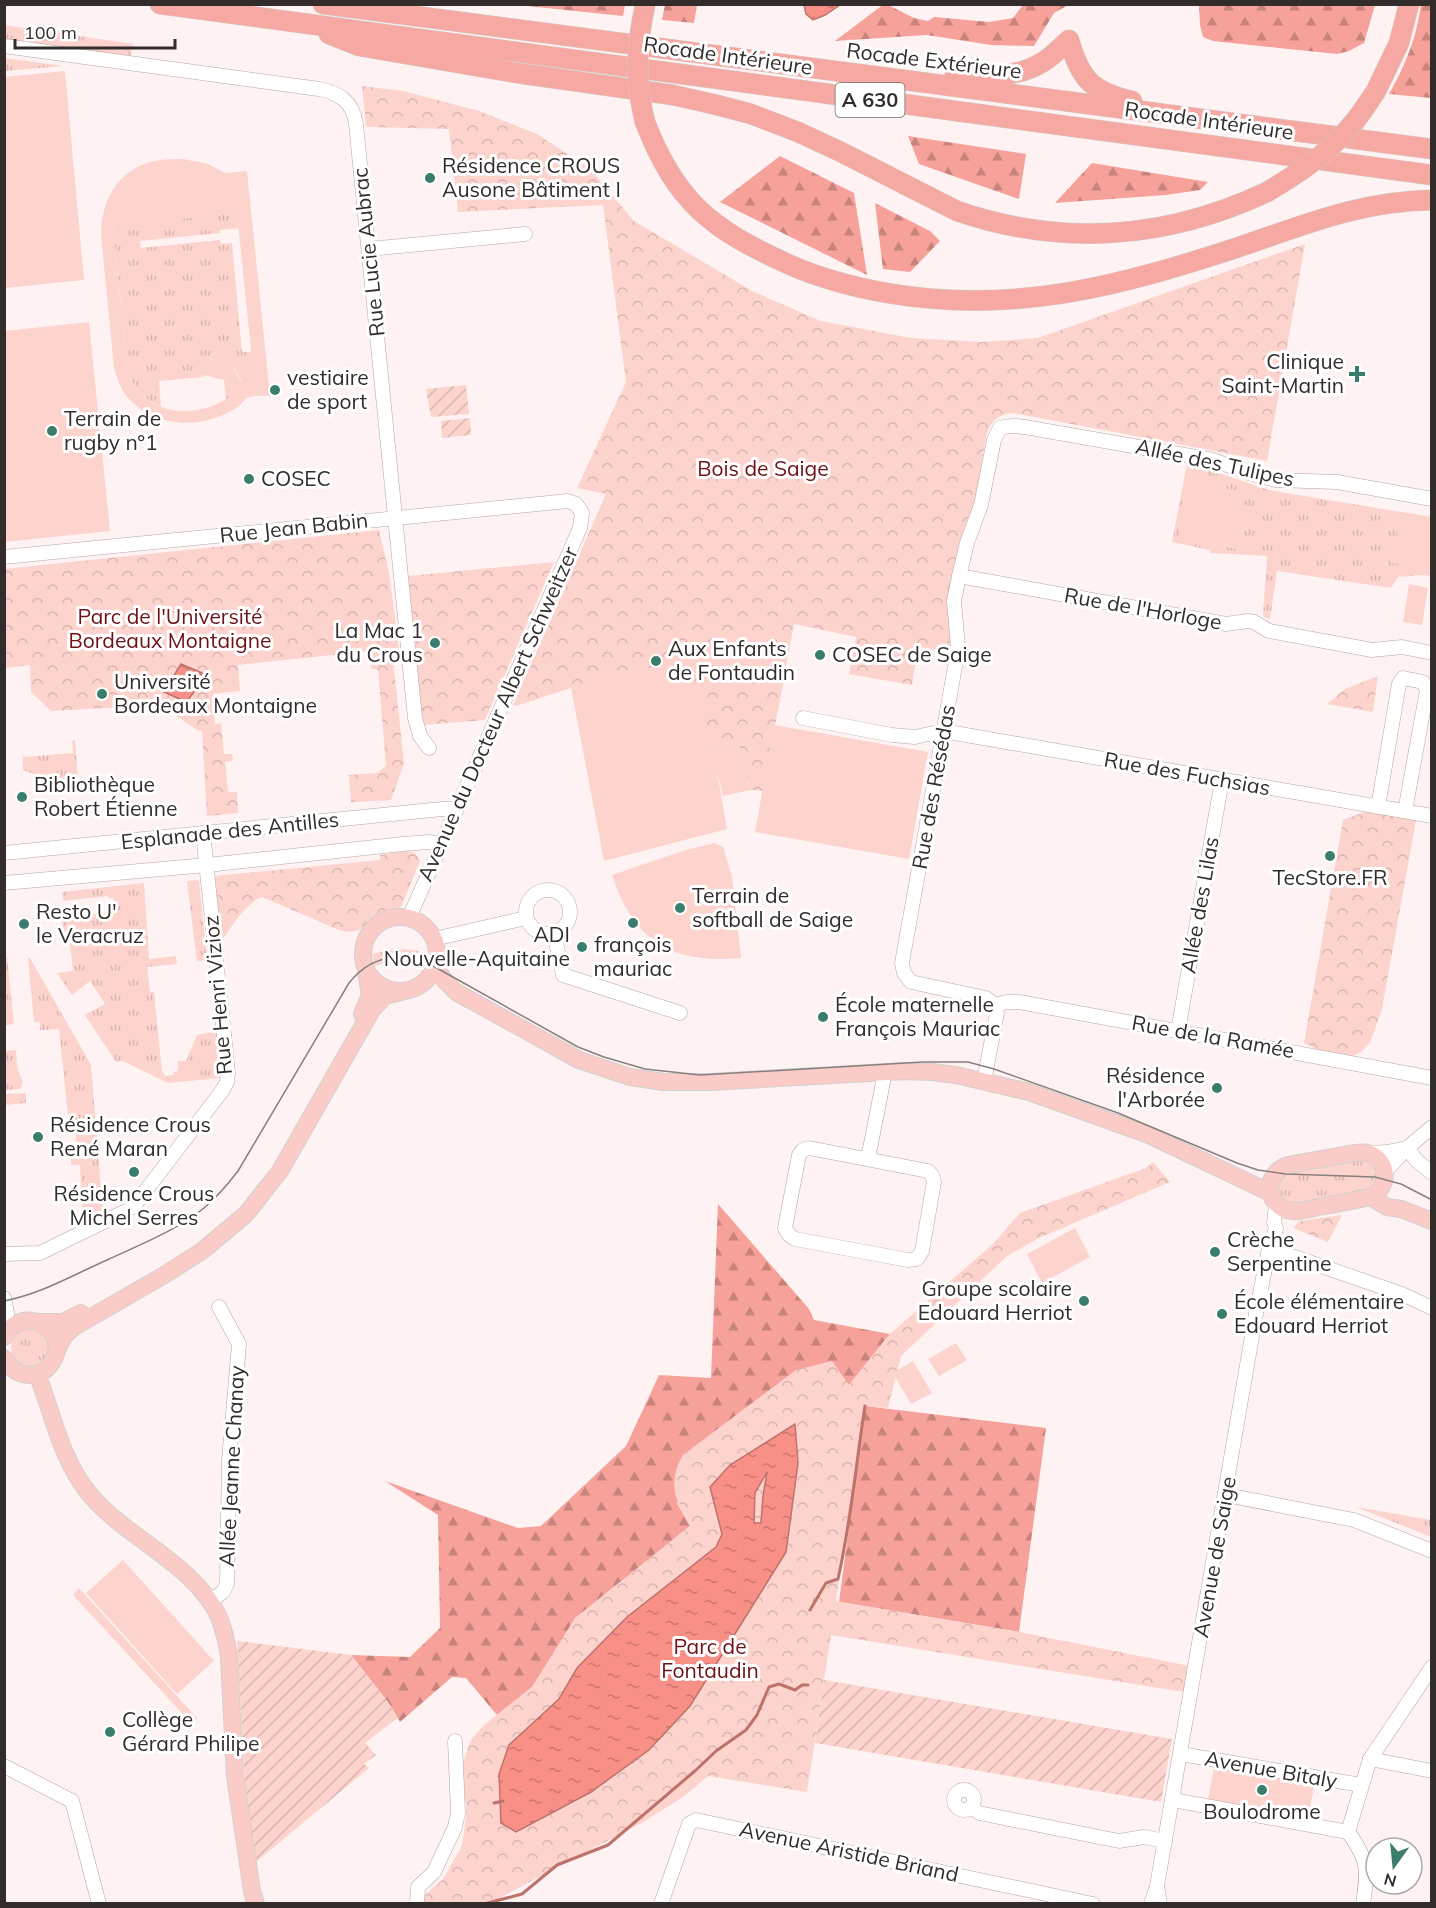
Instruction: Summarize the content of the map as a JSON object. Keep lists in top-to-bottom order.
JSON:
{
  "streets": {
    "highway": ["Rocade Intérieure", "Rocade Extérieure", "A 630"],
    "street": [
      "Rue Lucie Aubrac",
      "Allée des Tulipes",
      "Rue Jean Babin",
      "Rue de l'Horloge",
      "Avenue du Docteur Albert Schweitzer",
      "Rue des Fuchsias",
      "Rue des Résédas",
      "Esplanade des Antilles",
      "Allée des Lilas",
      "Rue Henri Vizioz",
      "Rue de la Ramée",
      "Allée Jeanne Chanay",
      "Avenue de Saige",
      "Avenue Bitaly",
      "Avenue Aristide Briand"
    ]
  },
  "crossings": [
    ["Rue Lucie Aubrac", "Rue Jean Babin"],
    ["Allée des Tulipes", "Rue des Résédas"],
    ["Rue Jean Babin", "Avenue du Docteur Albert Schweitzer"],
    ["Rue de l'Horloge", "Rue des Résédas"],
    ["Avenue du Docteur Albert Schweitzer", "Esplanade des Antilles"],
    ["Rue des Fuchsias", "Rue des Résédas"],
    ["Rue des Fuchsias", "Allée des Lilas"],
    ["Rue des Résédas", "Rue de la Ramée"],
    ["Esplanade des Antilles", "Rue Henri Vizioz"],
    ["Allée des Lilas", "Rue de la Ramée"],
    ["Avenue de Saige", "Avenue Bitaly"]
  ],
  "parks": ["Bois de Saige", "Parc de l'Université Bordeaux Montaigne", "Parc de Fontaudin"],
  "places": {
    "other": [
      "Résidence CROUS Ausone Bâtiment I",
      "vestiaire de sport",
      "Terrain de rugby n°1",
      "COSEC",
      "La Mac 1 du Crous",
      "COSEC de Saige",
      "Aux Enfants de Fontaudin",
      "Université Bordeaux Montaigne",
      "Bibliothèque Robert Étienne",
      "TecStore.FR",
      "Terrain de softball de Saige",
      "françois mauriac",
      "Resto U' le Veracruz",
      "ADI Nouvelle-Aquitaine",
      "École maternelle François Mauriac",
      "Résidence l'Arborée",
      "Résidence Crous René Maran",
      "Résidence Crous Michel Serres",
      "Crèche Serpentine",
      "Groupe scolaire Edouard Herriot",
      "École élémentaire Edouard Herriot",
      "Collège Gérard Philipe",
      "Boulodrome"
    ],
    "health": ["Clinique Saint-Martin"]
  },
  "scale_bar": "100 m",
  "north": "bottom"
}
